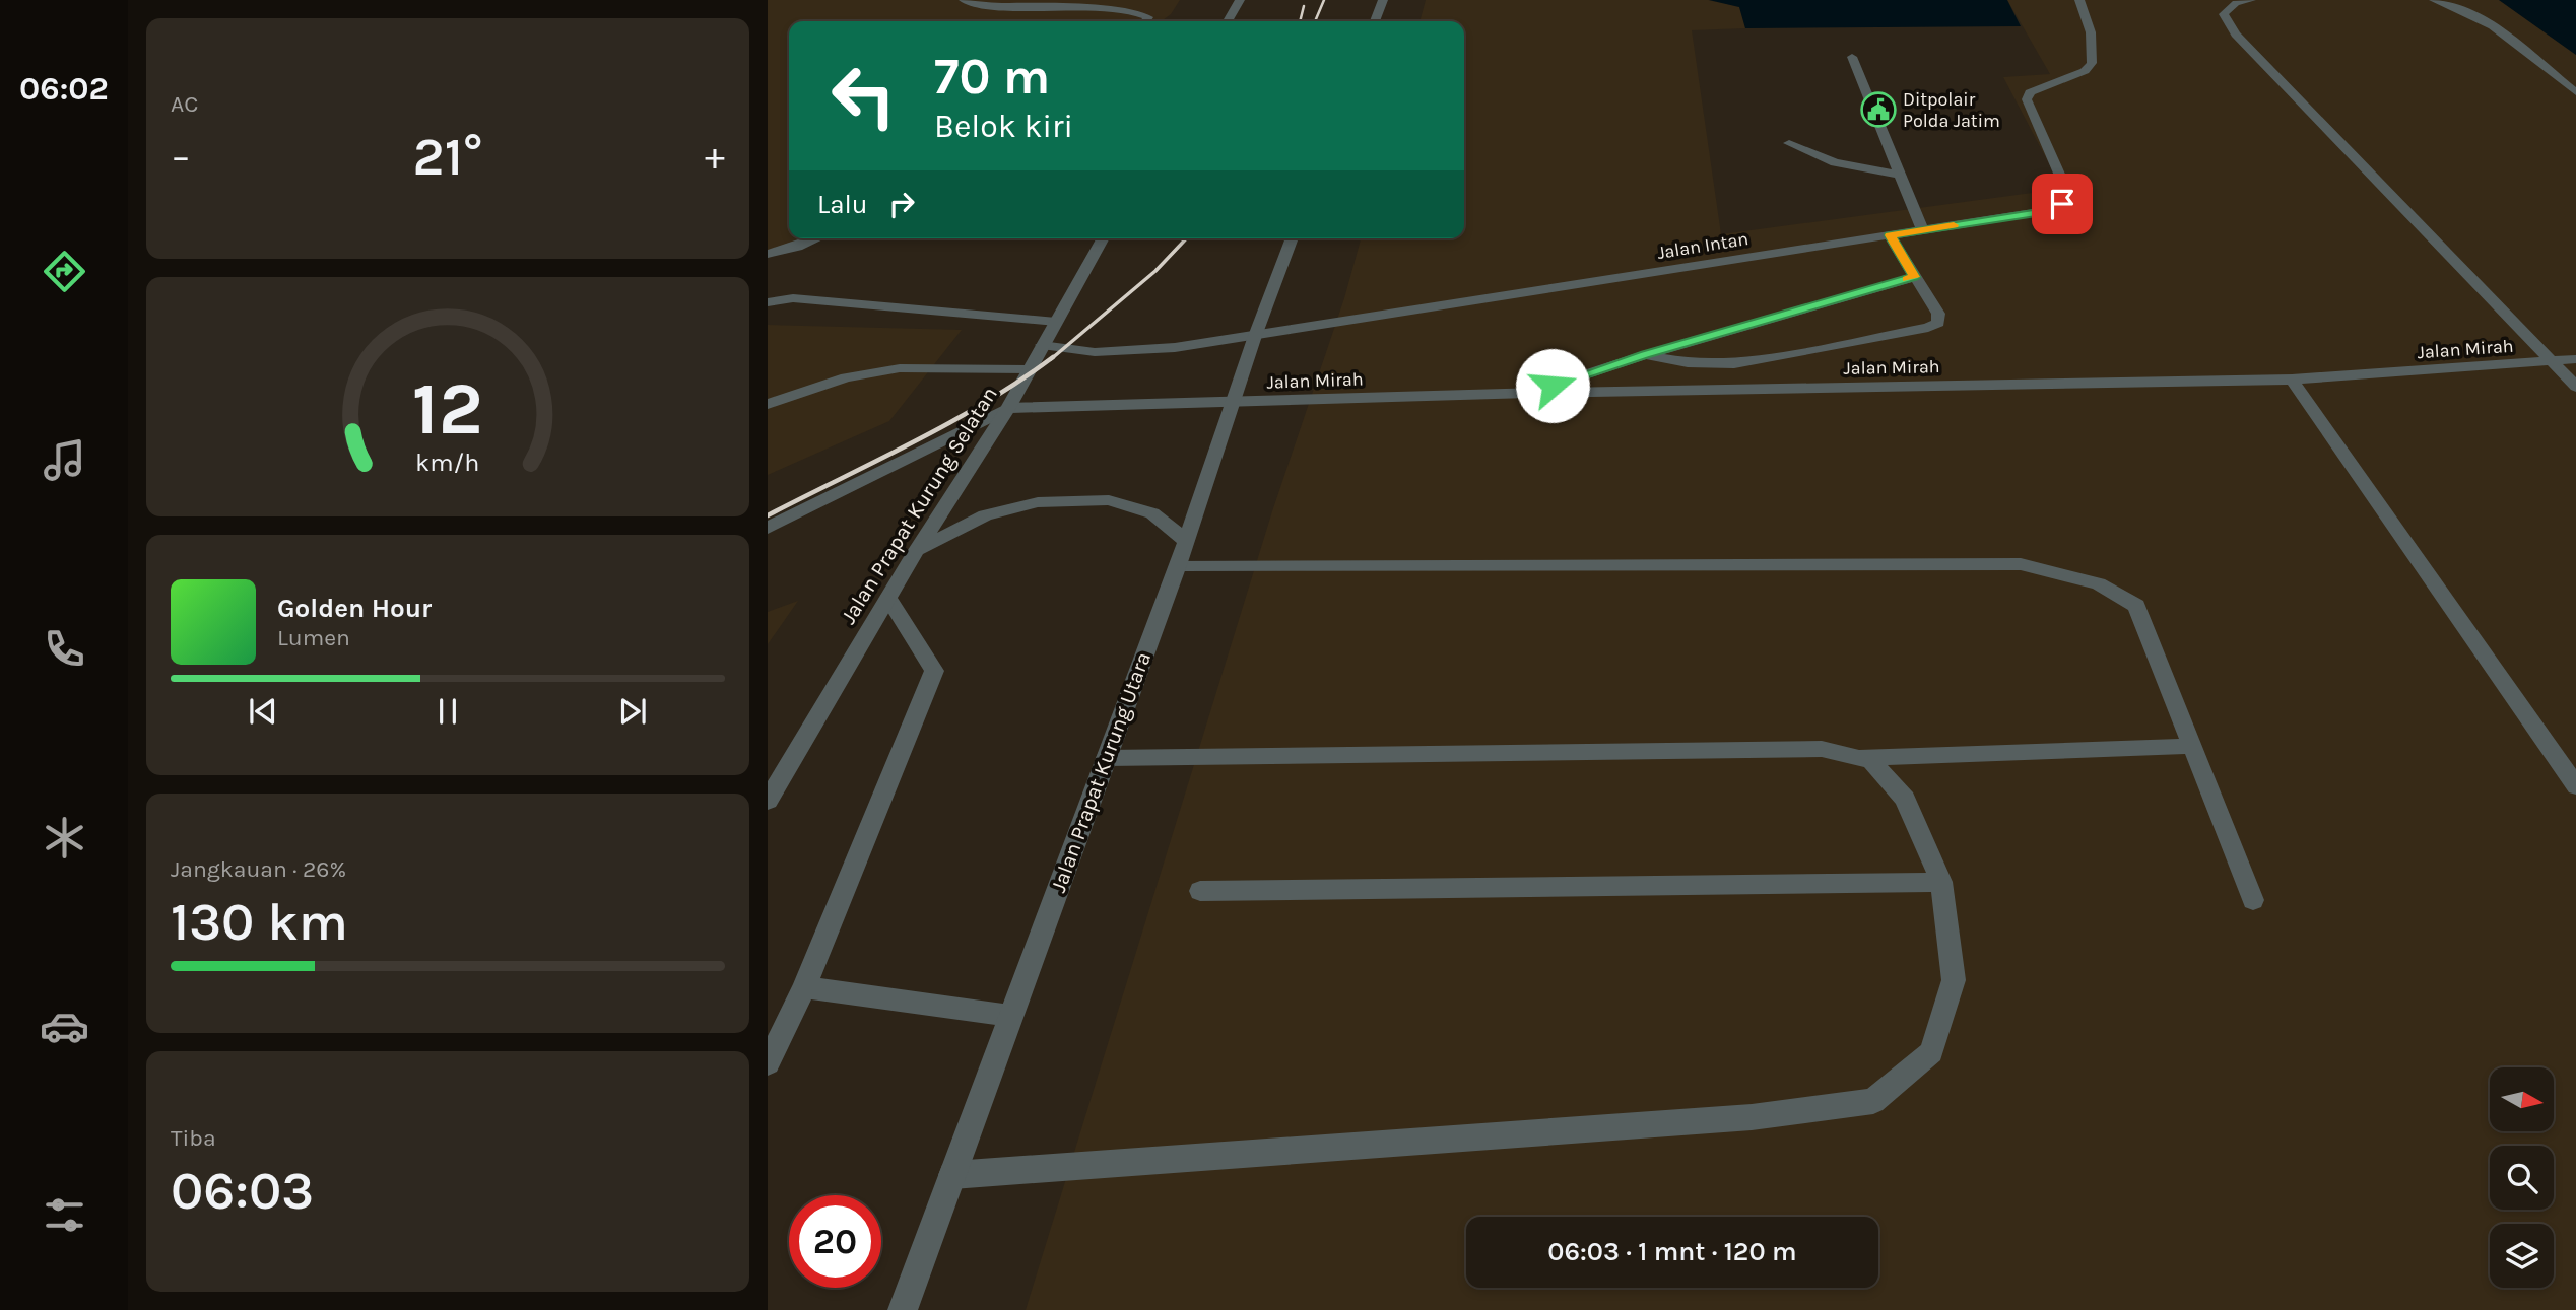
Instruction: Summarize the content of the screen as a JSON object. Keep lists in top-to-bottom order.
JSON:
{
  "streets": {
    "street": [
      "Jalan Intan",
      "Jalan Mirah",
      "Jalan Prapat Kurung Selatan",
      "Jalan Prapat Kurung Utara"
    ]
  },
  "crossings": [
    ["Jalan Intan", "Jalan Prapat Kurung Selatan"],
    ["Jalan Intan", "Jalan Prapat Kurung Utara"],
    ["Jalan Mirah", "Jalan Prapat Kurung Selatan"],
    ["Jalan Mirah", "Jalan Prapat Kurung Utara"]
  ],
  "places": {
    "public building": ["Ditpolair Polda Jatim"]
  },
  "north": "right",
  "page": {
    "tabs": "06:02",
    "tile": [
      "AC",
      ["Jangkauan · 26%", "130 km"],
      ["Tiba", "06:03"]
    ],
    "turn": ["70 m", "Belok kiri"],
    "heat": ["−", "21°", "+"],
    "then": "Lalu",
    "song": ["Golden Hour", "Lumen"],
    "limit": "20",
    "trip": "06:03 · 1 mnt · 120 m",
    "gauge": ["12", "km/h"]
  }
}
